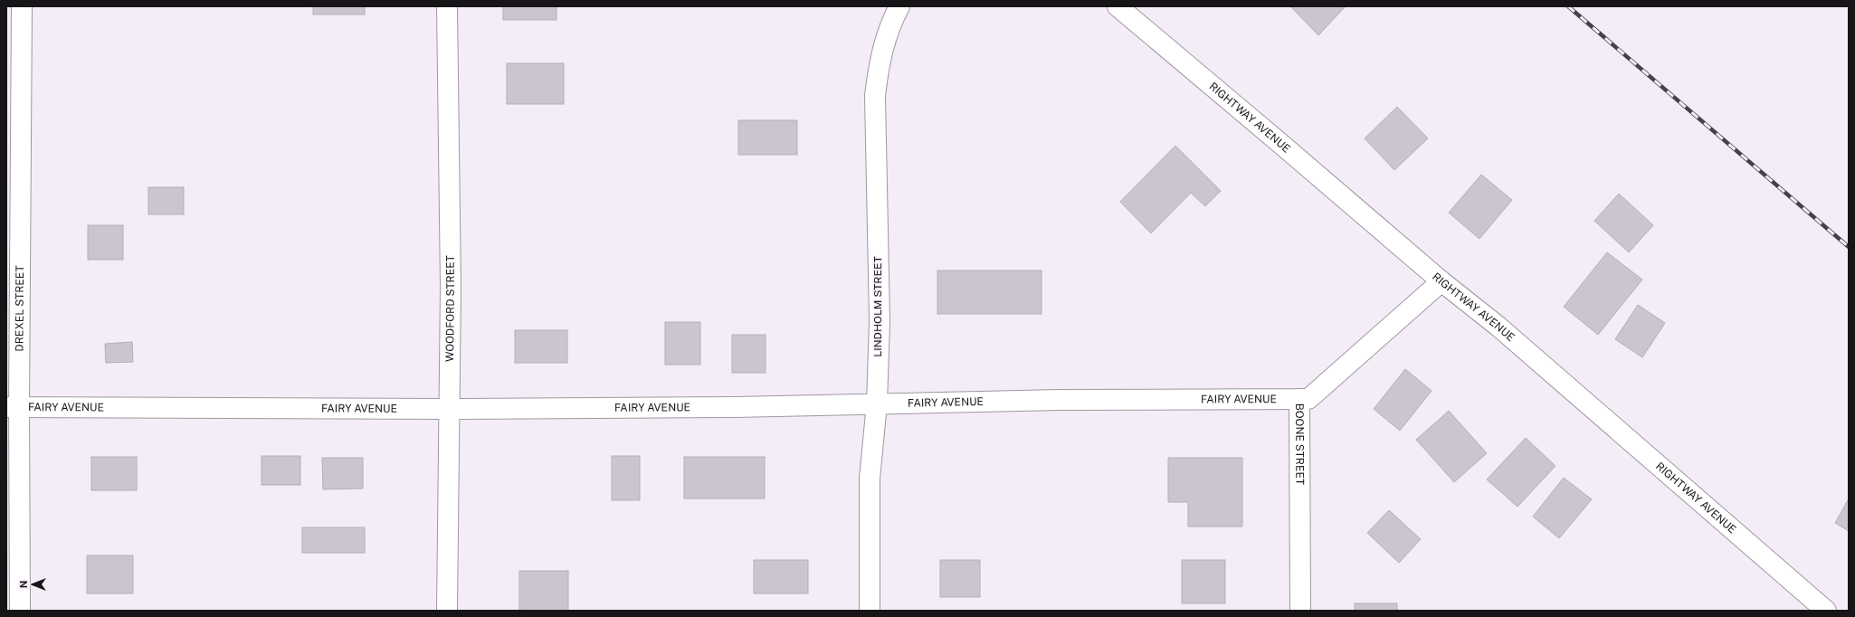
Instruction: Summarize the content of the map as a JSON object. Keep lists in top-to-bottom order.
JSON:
{
  "streets": {
    "street": [
      "RIGHTWAY AVENUE",
      "LINDHOLM STREET",
      "DREXEL STREET",
      "WOODFORD STREET",
      "FAIRY AVENUE",
      "BOONE STREET"
    ]
  },
  "crossings": [
    ["RIGHTWAY AVENUE", "BOONE STREET"],
    ["LINDHOLM STREET", "FAIRY AVENUE"],
    ["DREXEL STREET", "FAIRY AVENUE"],
    ["WOODFORD STREET", "FAIRY AVENUE"],
    ["FAIRY AVENUE", "BOONE STREET"]
  ],
  "north": "left"
}
